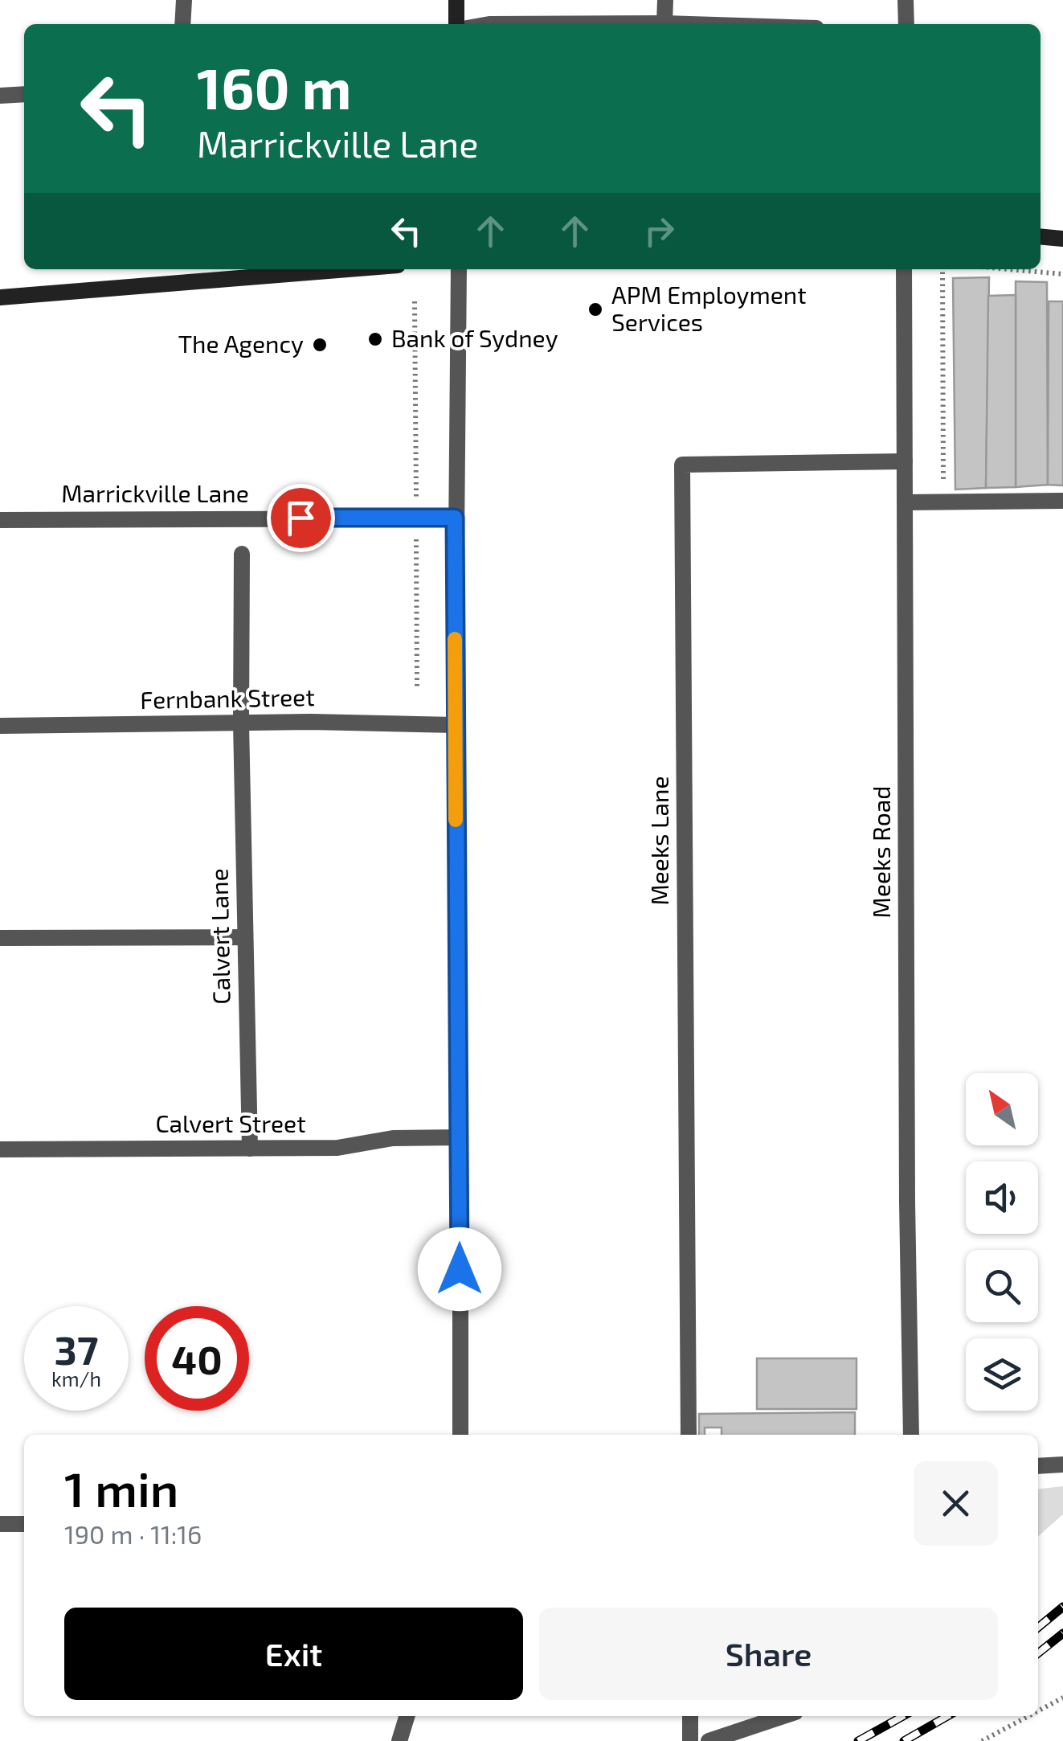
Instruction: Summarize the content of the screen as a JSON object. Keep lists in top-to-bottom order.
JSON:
{
  "streets": {
    "street": [
      "Marrickville Lane",
      "Fernbank Street",
      "Meeks Lane",
      "Meeks Road",
      "Calvert Lane",
      "Calvert Street"
    ]
  },
  "crossings": [
    ["Fernbank Street", "Calvert Lane"],
    ["Meeks Lane", "Meeks Road"],
    ["Calvert Lane", "Calvert Street"]
  ],
  "places": ["APM Employment Services", "Bank of Sydney", "The Agency"],
  "north": "top left",
  "page": {
    "turn": ["160 m", "Marrickville Lane"],
    "speed": "37 km/h",
    "limit": "40",
    "heading": ["1 min", "190 m · 11:16"],
    "buttons": ["Exit", "Share"]
  }
}
